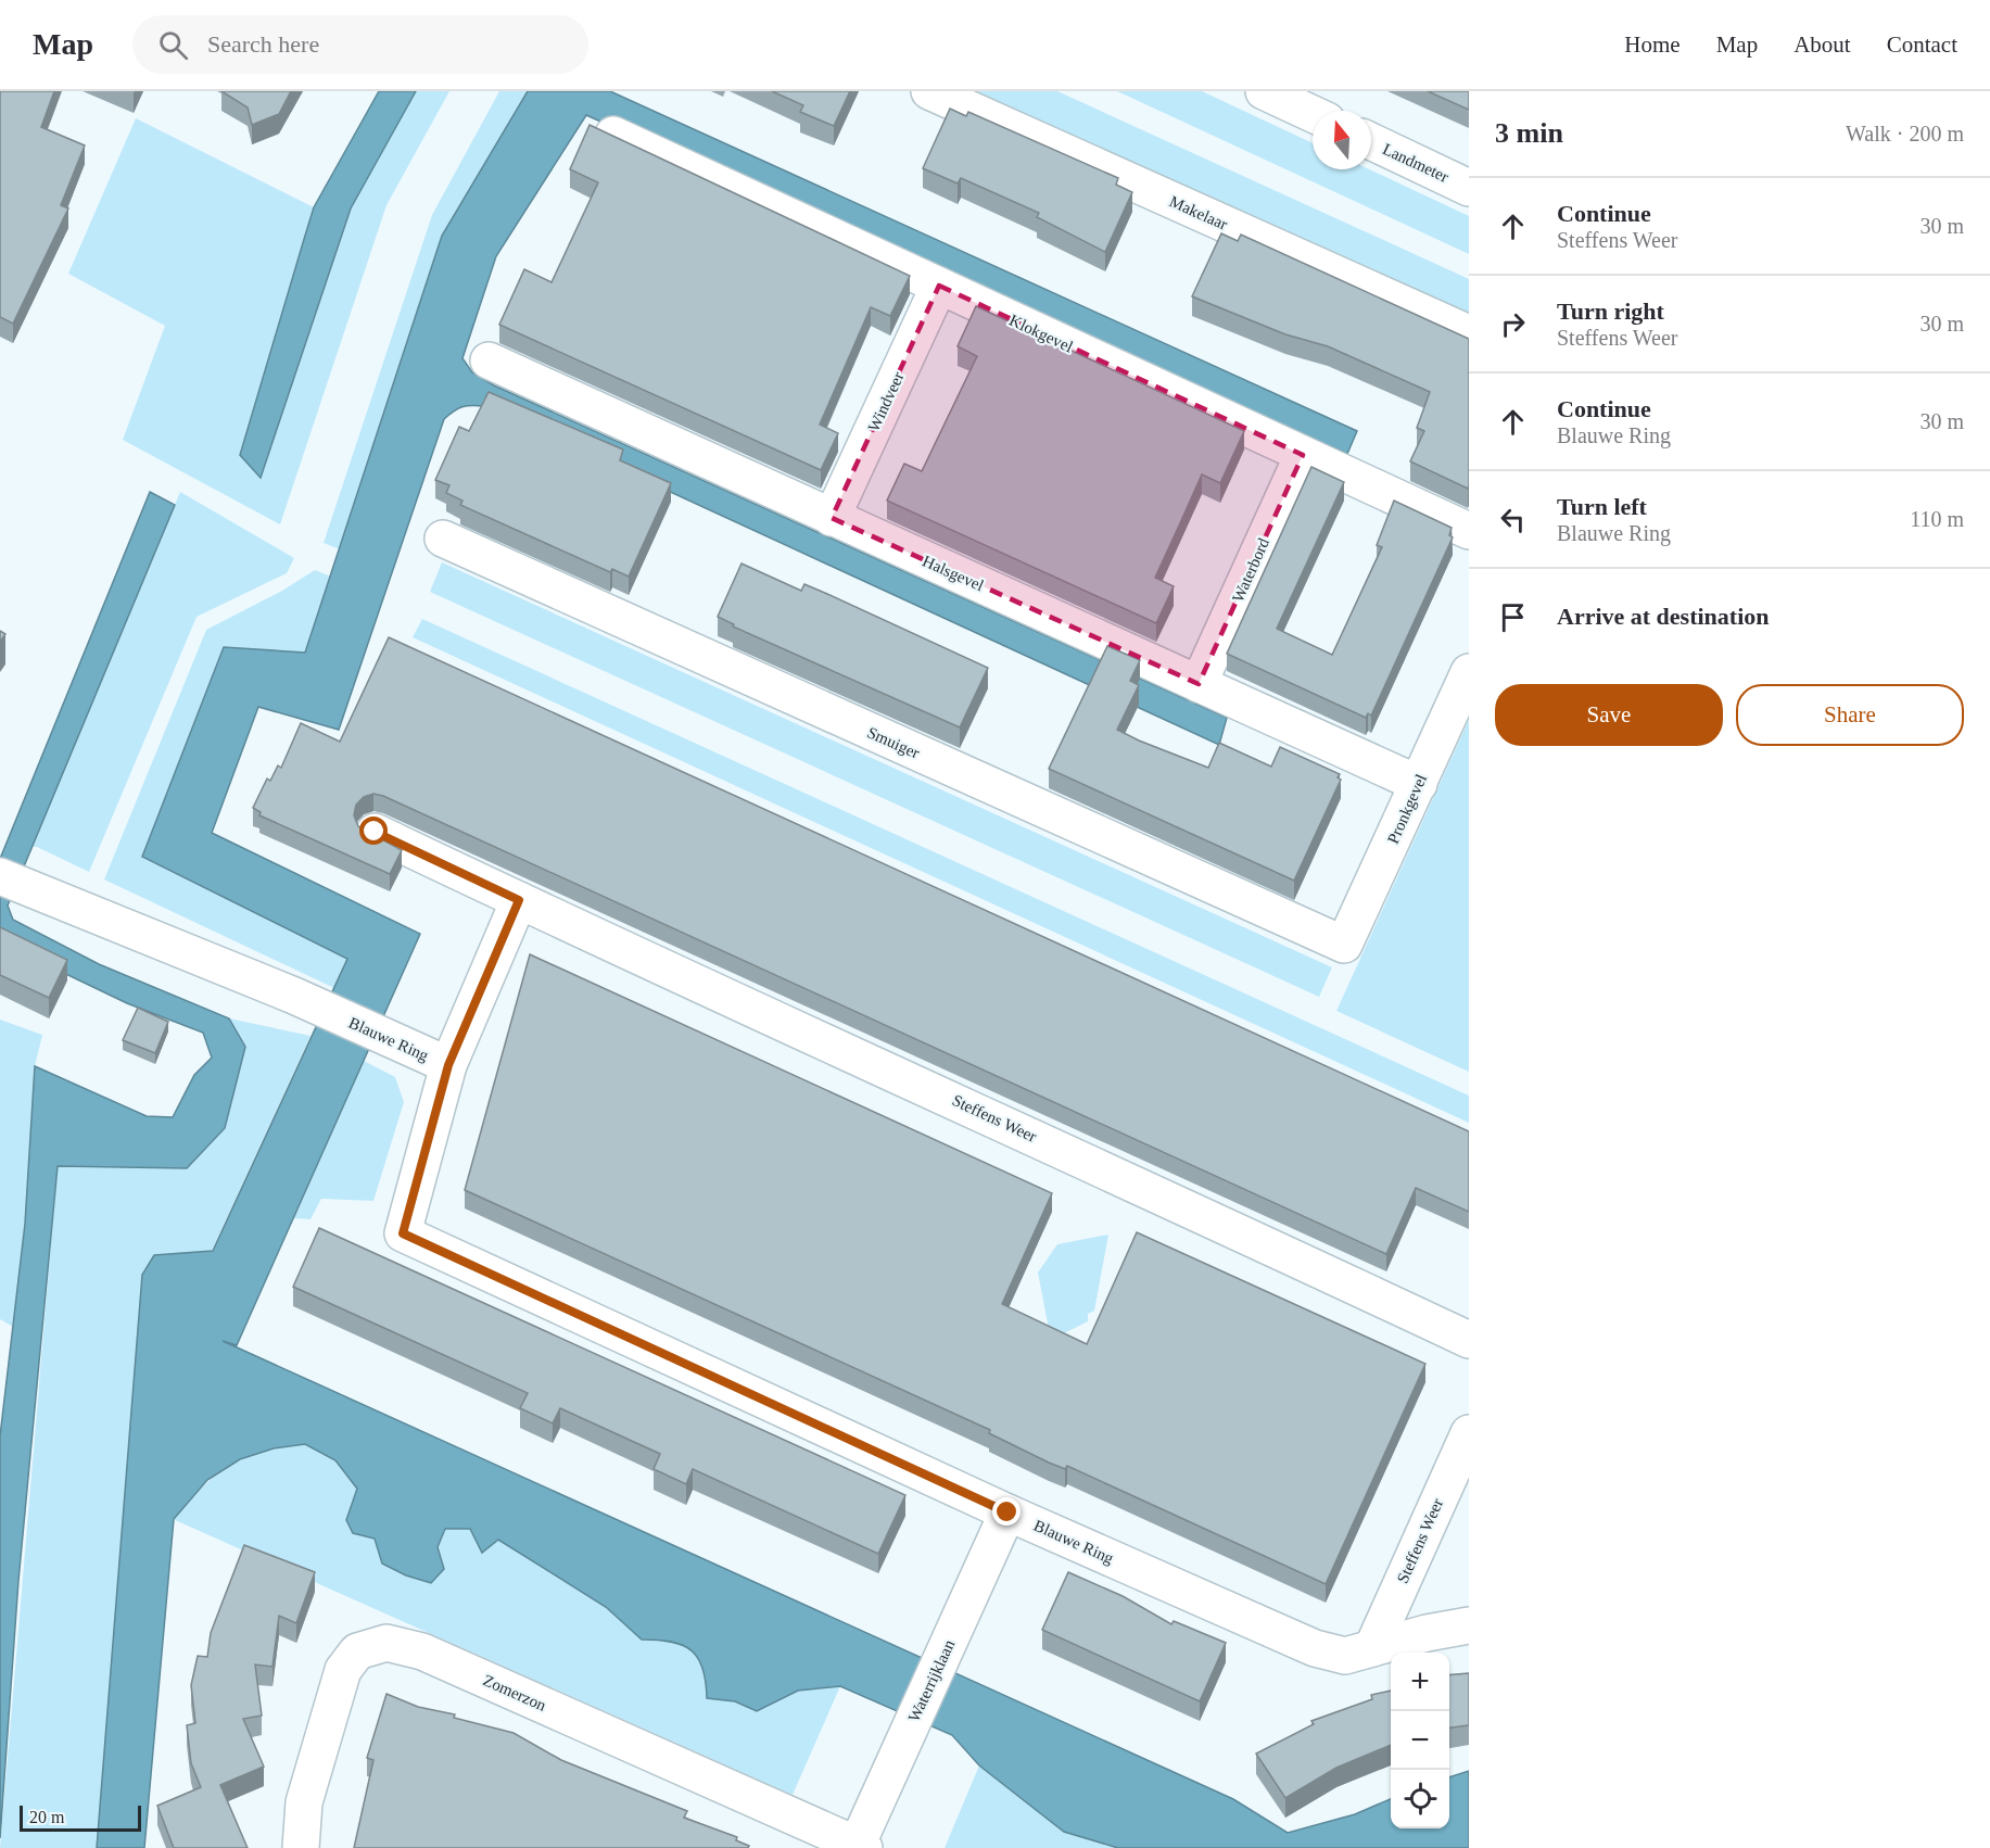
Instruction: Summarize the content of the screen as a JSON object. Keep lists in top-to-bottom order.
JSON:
{
  "streets": {
    "street": [
      "Landmeter",
      "Makelaar",
      "Klokgevel",
      "Windveer",
      "Waterbord",
      "Halsgevel",
      "Smuiger",
      "Pronkgevel",
      "Blauwe Ring",
      "Steffens Weer",
      "Waterrijklaan",
      "Zomerzon"
    ]
  },
  "crossings": [
    ["Klokgevel", "Windveer"],
    ["Klokgevel", "Waterbord"],
    ["Windveer", "Halsgevel"],
    ["Waterbord", "Halsgevel"],
    ["Halsgevel", "Pronkgevel"],
    ["Smuiger", "Pronkgevel"],
    ["Blauwe Ring", "Steffens Weer"],
    ["Blauwe Ring", "Waterrijklaan"],
    ["Waterrijklaan", "Zomerzon"]
  ],
  "scale_bar": "20 m",
  "north": "top",
  "page": {
    "header": "Map",
    "search": "Search here",
    "nav": [
      "Home",
      "Map",
      "About",
      "Contact"
    ],
    "heading": ["3 min", "Walk · 200 m"],
    "list": [
      ["Continue", "Steffens Weer", "30 m"],
      ["Turn right", "Steffens Weer", "30 m"],
      ["Continue", "Blauwe Ring", "30 m"],
      ["Turn left", "Blauwe Ring", "110 m"],
      "Arrive at destination"
    ],
    "buttons": ["Save", "Share"],
    "map_buttons": ["+", "−"],
    "scale": "20 m"
  }
}
